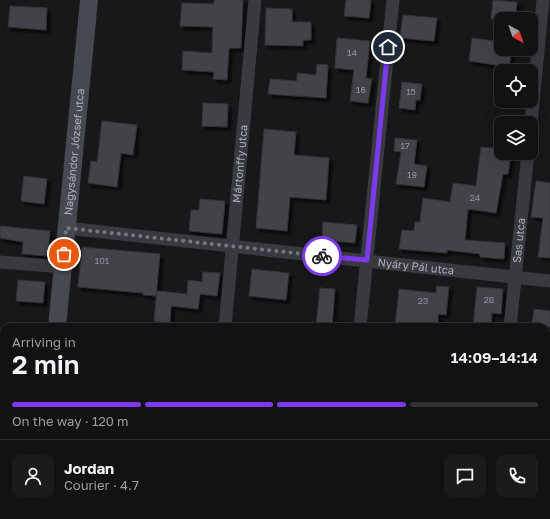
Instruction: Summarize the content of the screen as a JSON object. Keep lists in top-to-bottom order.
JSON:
{
  "streets": {
    "street": [
      "Nagysándor József utca",
      "Mártonffy utca",
      "Sas utca",
      "Nyáry Pál utca"
    ]
  },
  "crossings": [
    ["Nagysándor József utca", "Nyáry Pál utca"],
    ["Mártonffy utca", "Nyáry Pál utca"],
    ["Sas utca", "Nyáry Pál utca"]
  ],
  "house_numbers": [
    "14",
    "16",
    "15",
    "17",
    "19",
    "24",
    "101",
    "28",
    "23"
  ],
  "north": "bottom right",
  "page": {
    "heading": ["2 min", "Arriving in", "14:09–14:14"],
    "panel": ["Jordan", "Courier · 4.7"],
    "bar": "On the way · 120 m"
  }
}
